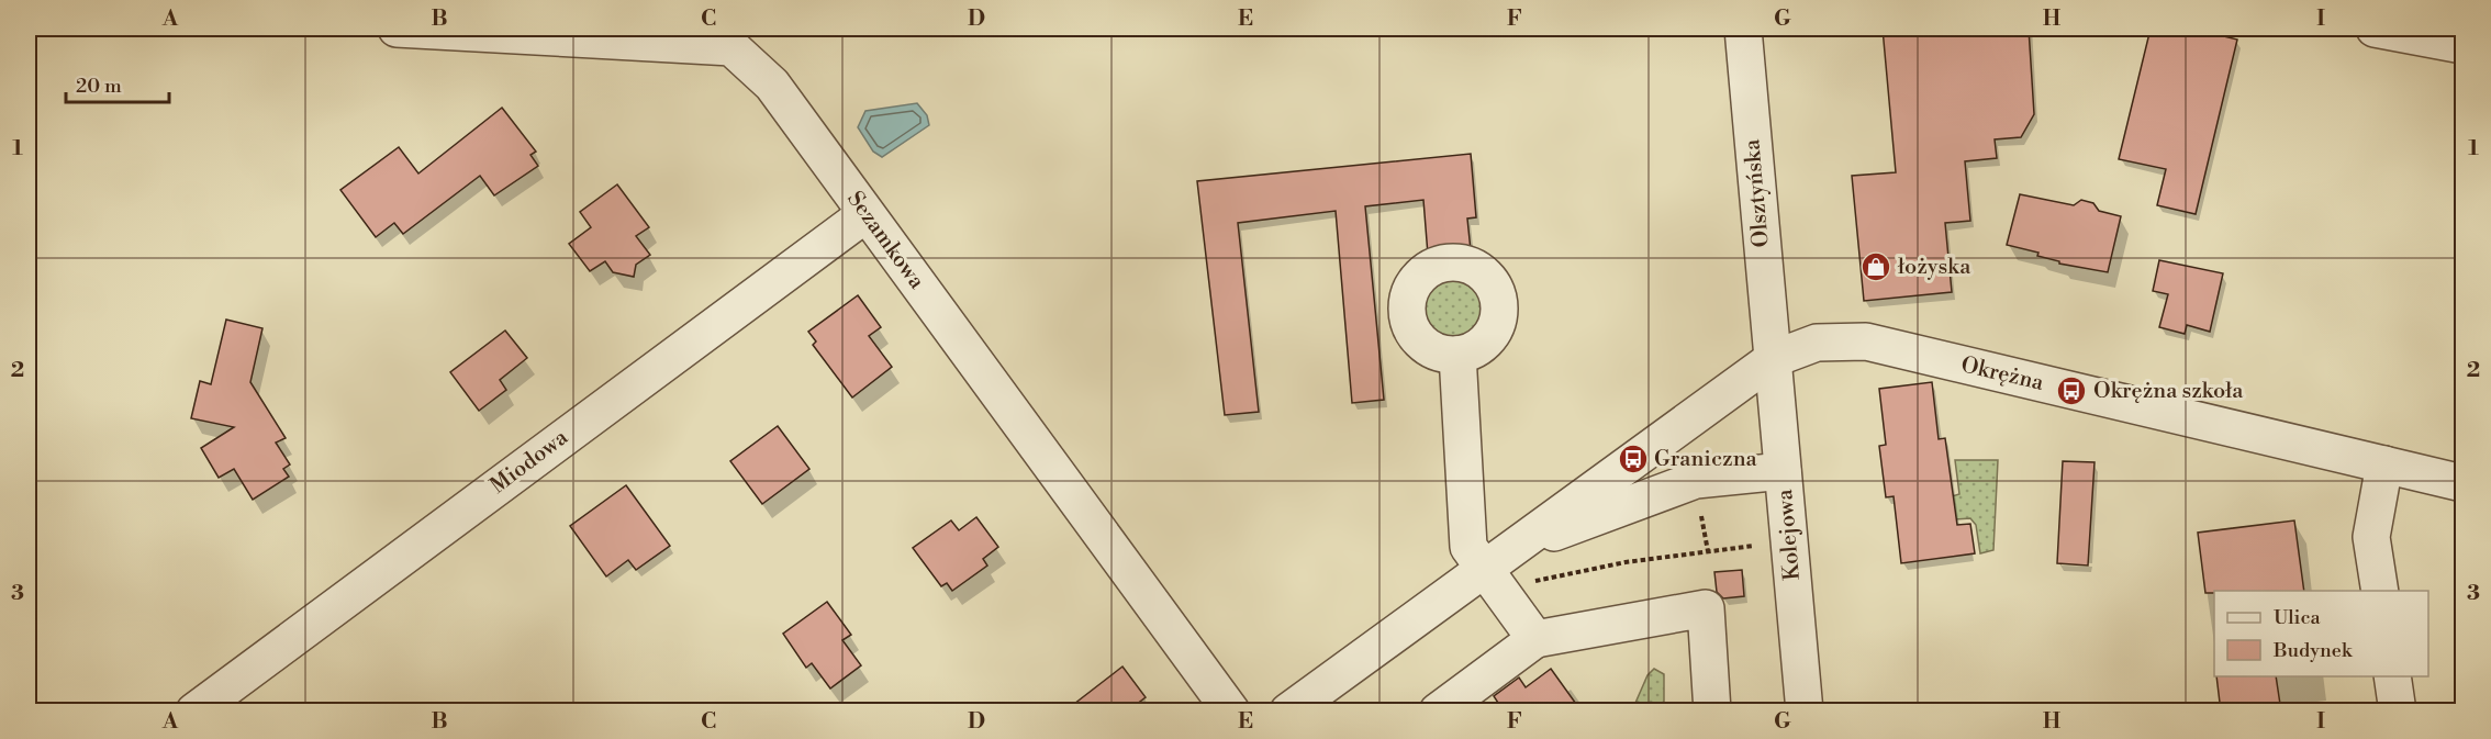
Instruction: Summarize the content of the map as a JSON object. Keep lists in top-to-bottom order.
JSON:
{
  "streets": {
    "street": [
      "Olsztyńska",
      "Sezamkowa",
      "Okrężna",
      "Miodowa",
      "Kolejowa"
    ]
  },
  "crossings": [
    ["Olsztyńska", "Okrężna"],
    ["Olsztyńska", "Kolejowa"],
    ["Sezamkowa", "Miodowa"],
    ["Okrężna", "Kolejowa"]
  ],
  "places": {
    "shop": ["łożyska"],
    "bus stop": ["Okrężna szkoła", "Graniczna"]
  },
  "legend": ["Ulica", "Budynek"],
  "scale_bar": "20 m",
  "grid": {
    "columns": [
      "A",
      "B",
      "C",
      "D",
      "E",
      "F",
      "G",
      "H",
      "I"
    ],
    "rows": ["1", "2", "3"]
  }
}
